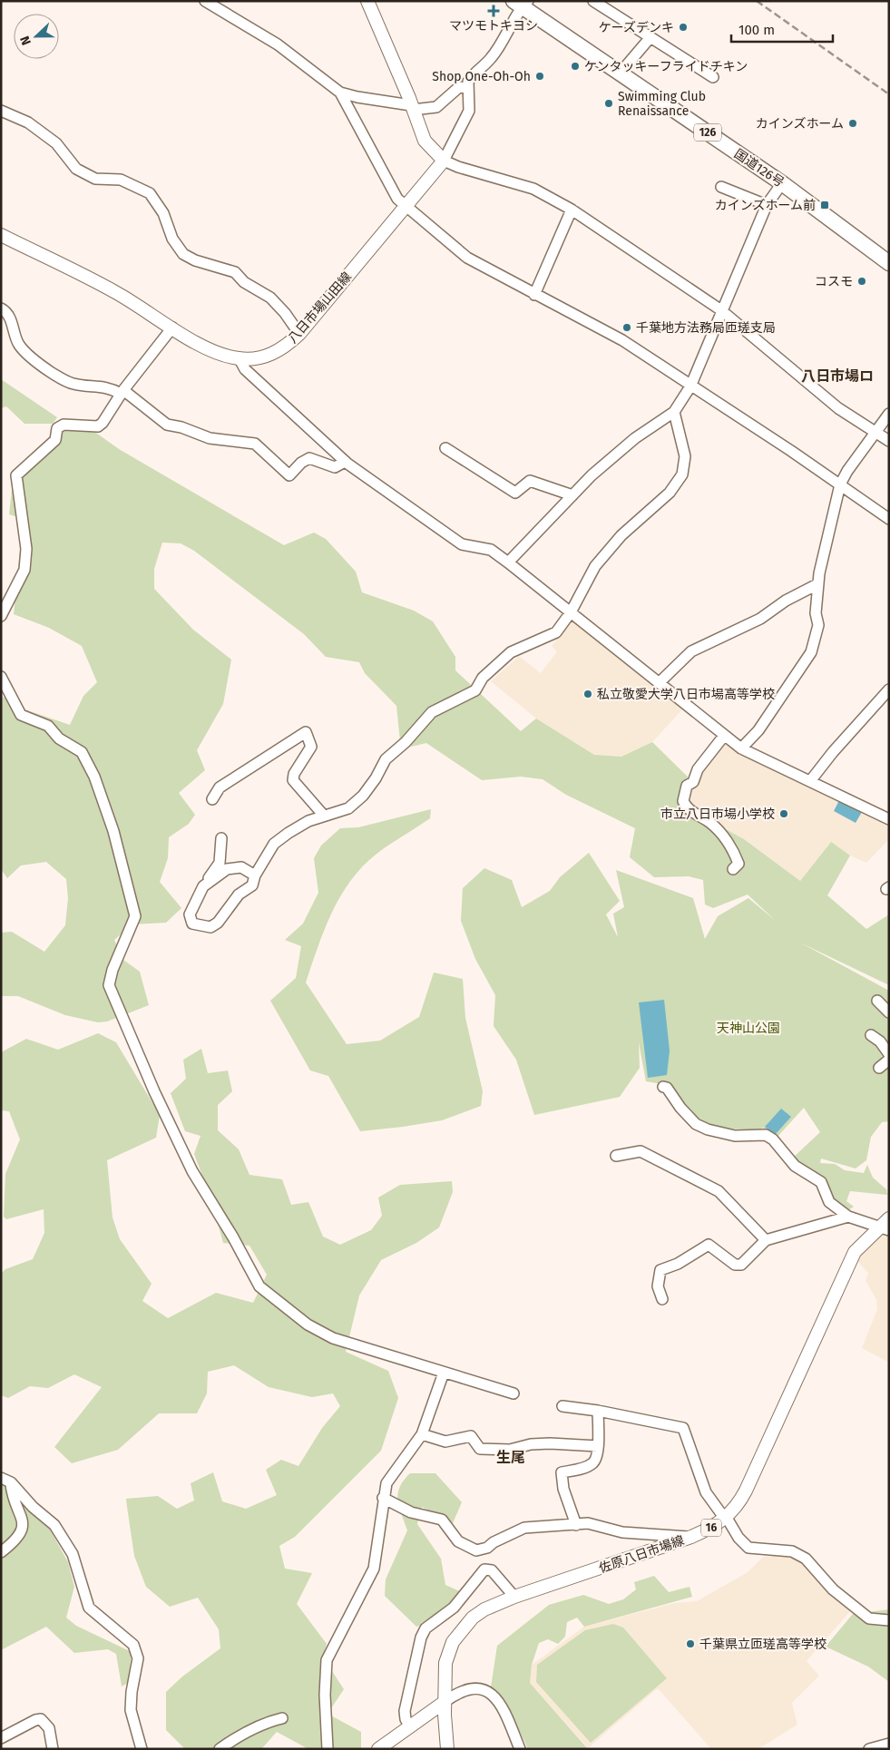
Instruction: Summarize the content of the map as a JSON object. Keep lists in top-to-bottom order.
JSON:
{
  "streets": {
    "highway": ["126", "国道126号"],
    "main road": ["八日市場山田線", "16", "佐原八日市場線"]
  },
  "districts": ["八日市場ロ", "生尾"],
  "parks": ["天神山公園"],
  "places": {
    "health": ["マツモトキヨシ"],
    "other": [
      "ケーズデンキ",
      "ケンタッキーフライドチキン",
      "Shop One-Oh-Oh",
      "Swimming Club Renaissance",
      "カインズホーム",
      "コスモ",
      "千葉地方法務局匝瑳支局",
      "私立敬愛大学八日市場高等学校",
      "市立八日市場小学校",
      "千葉県立匝瑳高等学校"
    ],
    "transit": ["カインズホーム前"]
  },
  "scale_bar": "100 m",
  "north": "left"
}
